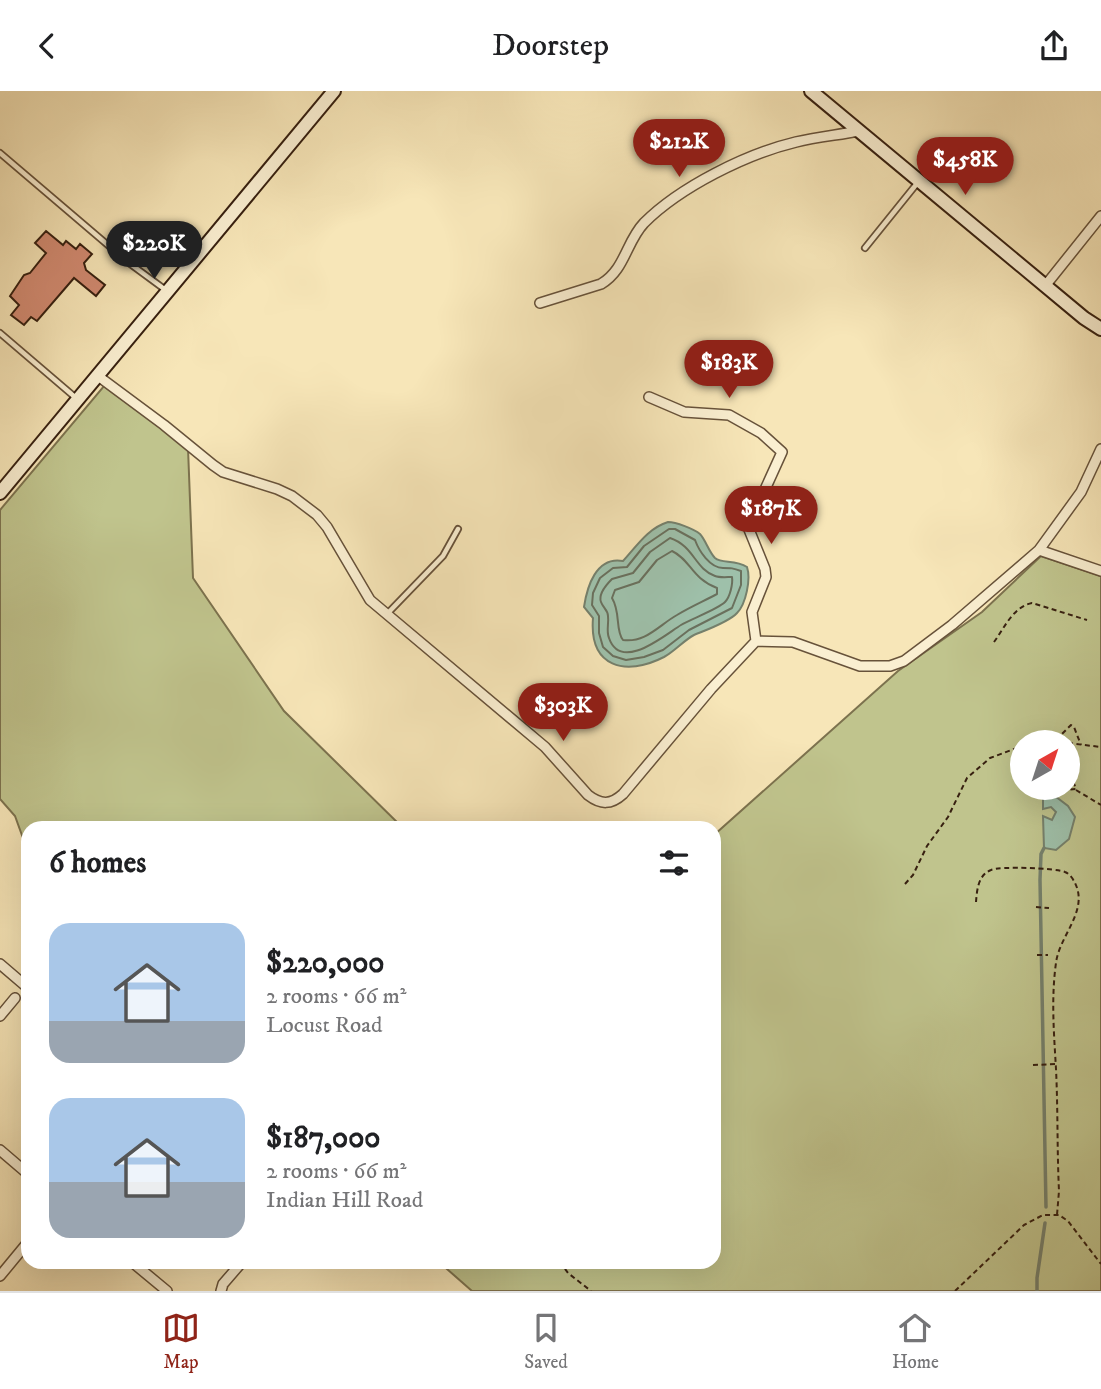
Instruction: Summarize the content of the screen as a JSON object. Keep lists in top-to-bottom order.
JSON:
{
  "north": "top right",
  "page": {
    "header": "Doorstep",
    "price": [
      "$212K",
      "$458K",
      "$220K",
      "$183K",
      "$187K",
      "$303K"
    ],
    "heading": "6 homes",
    "list": [
      {
        "name": "$220,000",
        "note": "2 rooms · 66 m² · Locust Road"
      },
      {
        "name": "$187,000",
        "note": "2 rooms · 66 m² · Indian Hill Road"
      }
    ],
    "tabs": ["Map", "Saved", "Home"]
  }
}
